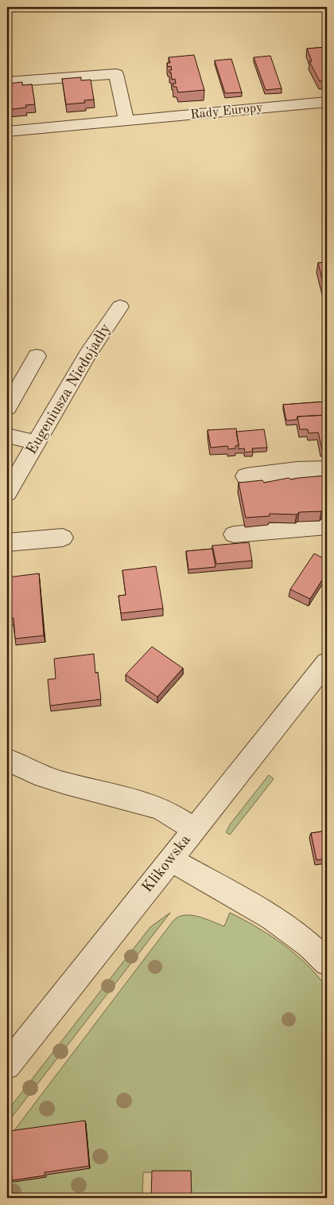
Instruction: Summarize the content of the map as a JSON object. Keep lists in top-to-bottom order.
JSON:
{
  "streets": {
    "street": ["Rady Europy", "Eugeniusza Niedojadły", "Klikowska"]
  }
}
